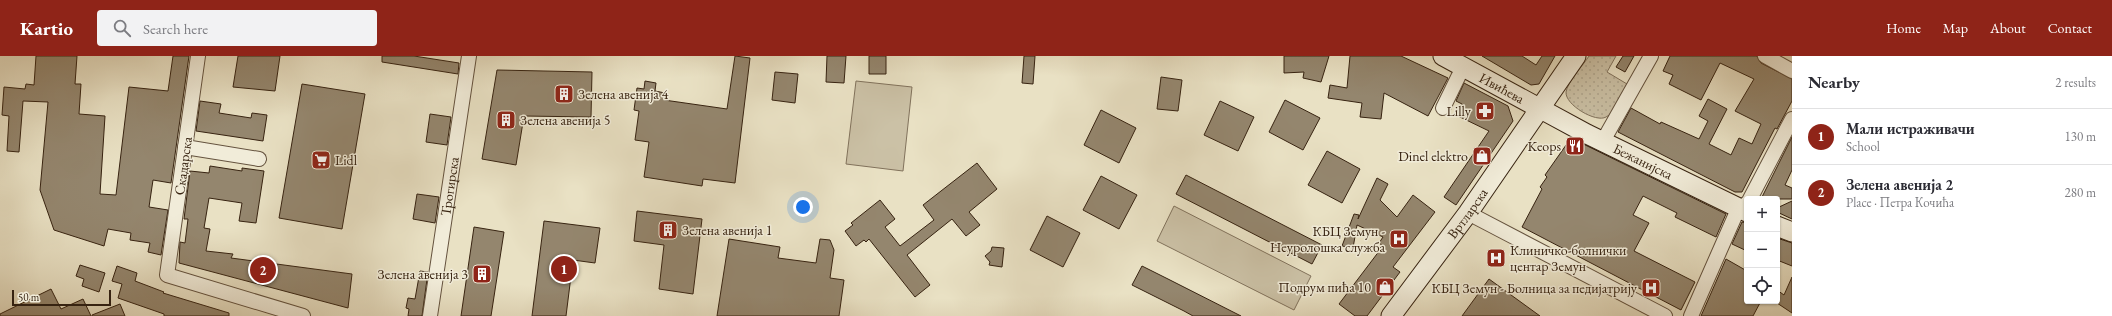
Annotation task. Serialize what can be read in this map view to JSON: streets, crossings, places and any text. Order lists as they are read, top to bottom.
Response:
{
  "streets": {
    "main road": ["Ивићева", "Бежанијска", "Вртларска"],
    "street": ["Скадарска", "Трогирска"]
  },
  "crossings": [
    ["Ивићева", "Бежанијска"],
    ["Ивићева", "Вртларска"],
    ["Бежанијска", "Вртларска"]
  ],
  "places": {
    "building": [
      "Зелена авенија 4",
      "Зелена авенија 5",
      "Зелена авенија 1",
      "Зелена авенија 3"
    ],
    "pharmacy": ["Lilly"],
    "restaurant": ["Keops"],
    "shop": ["Dinel elektro", "Подрум пића 10"],
    "supermarket": ["Lidl"],
    "hospital": ["КБЦ Земун - Неуролошка служба", "Клиничко-болнички центар Земун", "КБЦ Земун - Болница за педијатрију"]
  },
  "scale_bar": "50 m",
  "page": {
    "header": "Kartio",
    "search": "Search here",
    "nav": [
      "Home",
      "Map",
      "About",
      "Contact"
    ],
    "heading": ["Nearby", "2 results"],
    "list": [
      {
        "mark": "1",
        "name": "Мали истраживачи",
        "note": "School",
        "value": "130 m"
      },
      {
        "mark": "2",
        "name": "Зелена авенија 2",
        "note": "Place · Петра Кочића",
        "value": "280 m"
      }
    ],
    "map_buttons": ["+", "−"],
    "pins": ["1", "2"],
    "scale": "50 m"
  }
}
